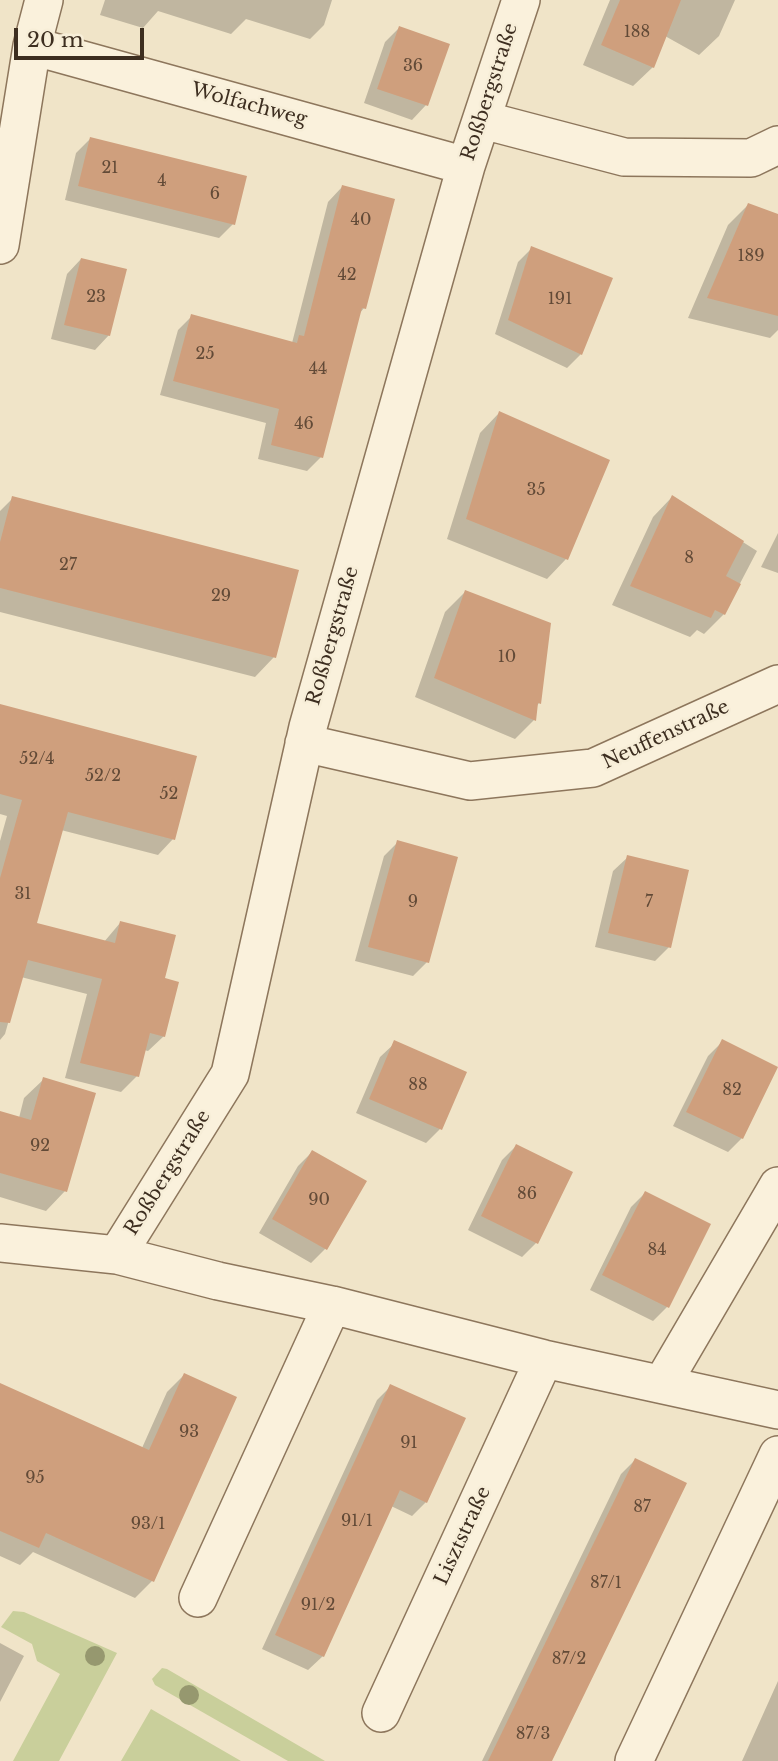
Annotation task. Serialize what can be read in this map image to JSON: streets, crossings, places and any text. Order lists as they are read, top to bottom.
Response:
{
  "streets": {
    "street": [
      "Roßbergstraße",
      "Wolfachweg",
      "Neuffenstraße",
      "Lisztstraße"
    ]
  },
  "crossings": [
    ["Roßbergstraße", "Wolfachweg"],
    ["Roßbergstraße", "Neuffenstraße"]
  ],
  "house_numbers": [
    "188",
    "36",
    "21",
    "4",
    "6",
    "40",
    "189",
    "42",
    "23",
    "191",
    "25",
    "44",
    "46",
    "35",
    "8",
    "27",
    "29",
    "10",
    "52/4",
    "52/2",
    "52",
    "31",
    "9",
    "7",
    "88",
    "82",
    "92",
    "86",
    "90",
    "84",
    "93",
    "91",
    "95",
    "87",
    "91/1",
    "93/1",
    "87/1",
    "91/2",
    "87/2",
    "87/3"
  ],
  "scale_bar": "20 m"
}
